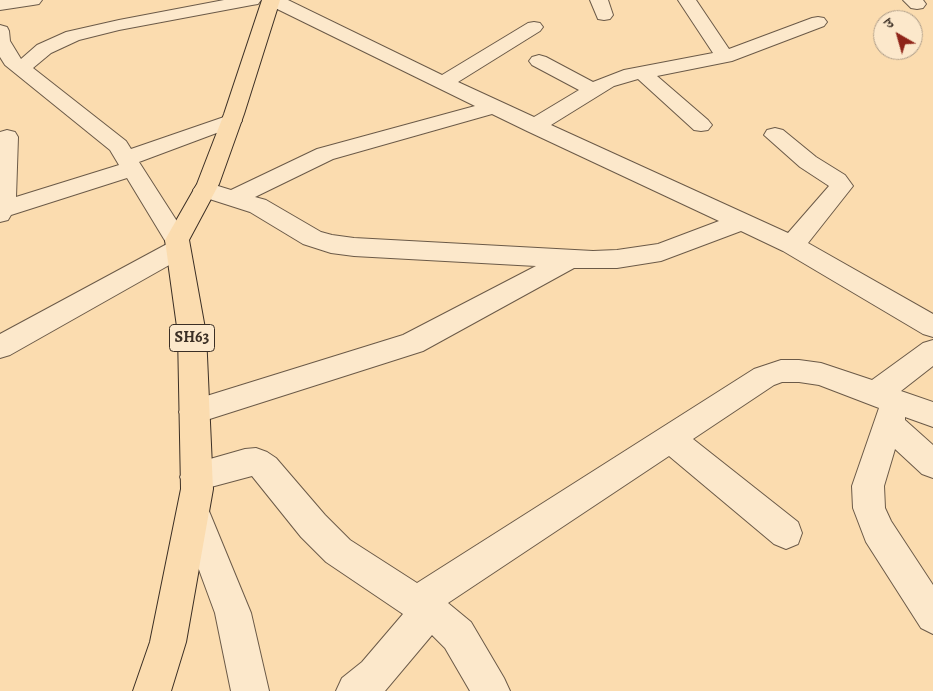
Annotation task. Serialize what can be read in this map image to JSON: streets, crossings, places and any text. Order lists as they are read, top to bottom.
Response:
{
  "streets": {
    "main road": ["SH63"]
  },
  "north": "top left"
}
